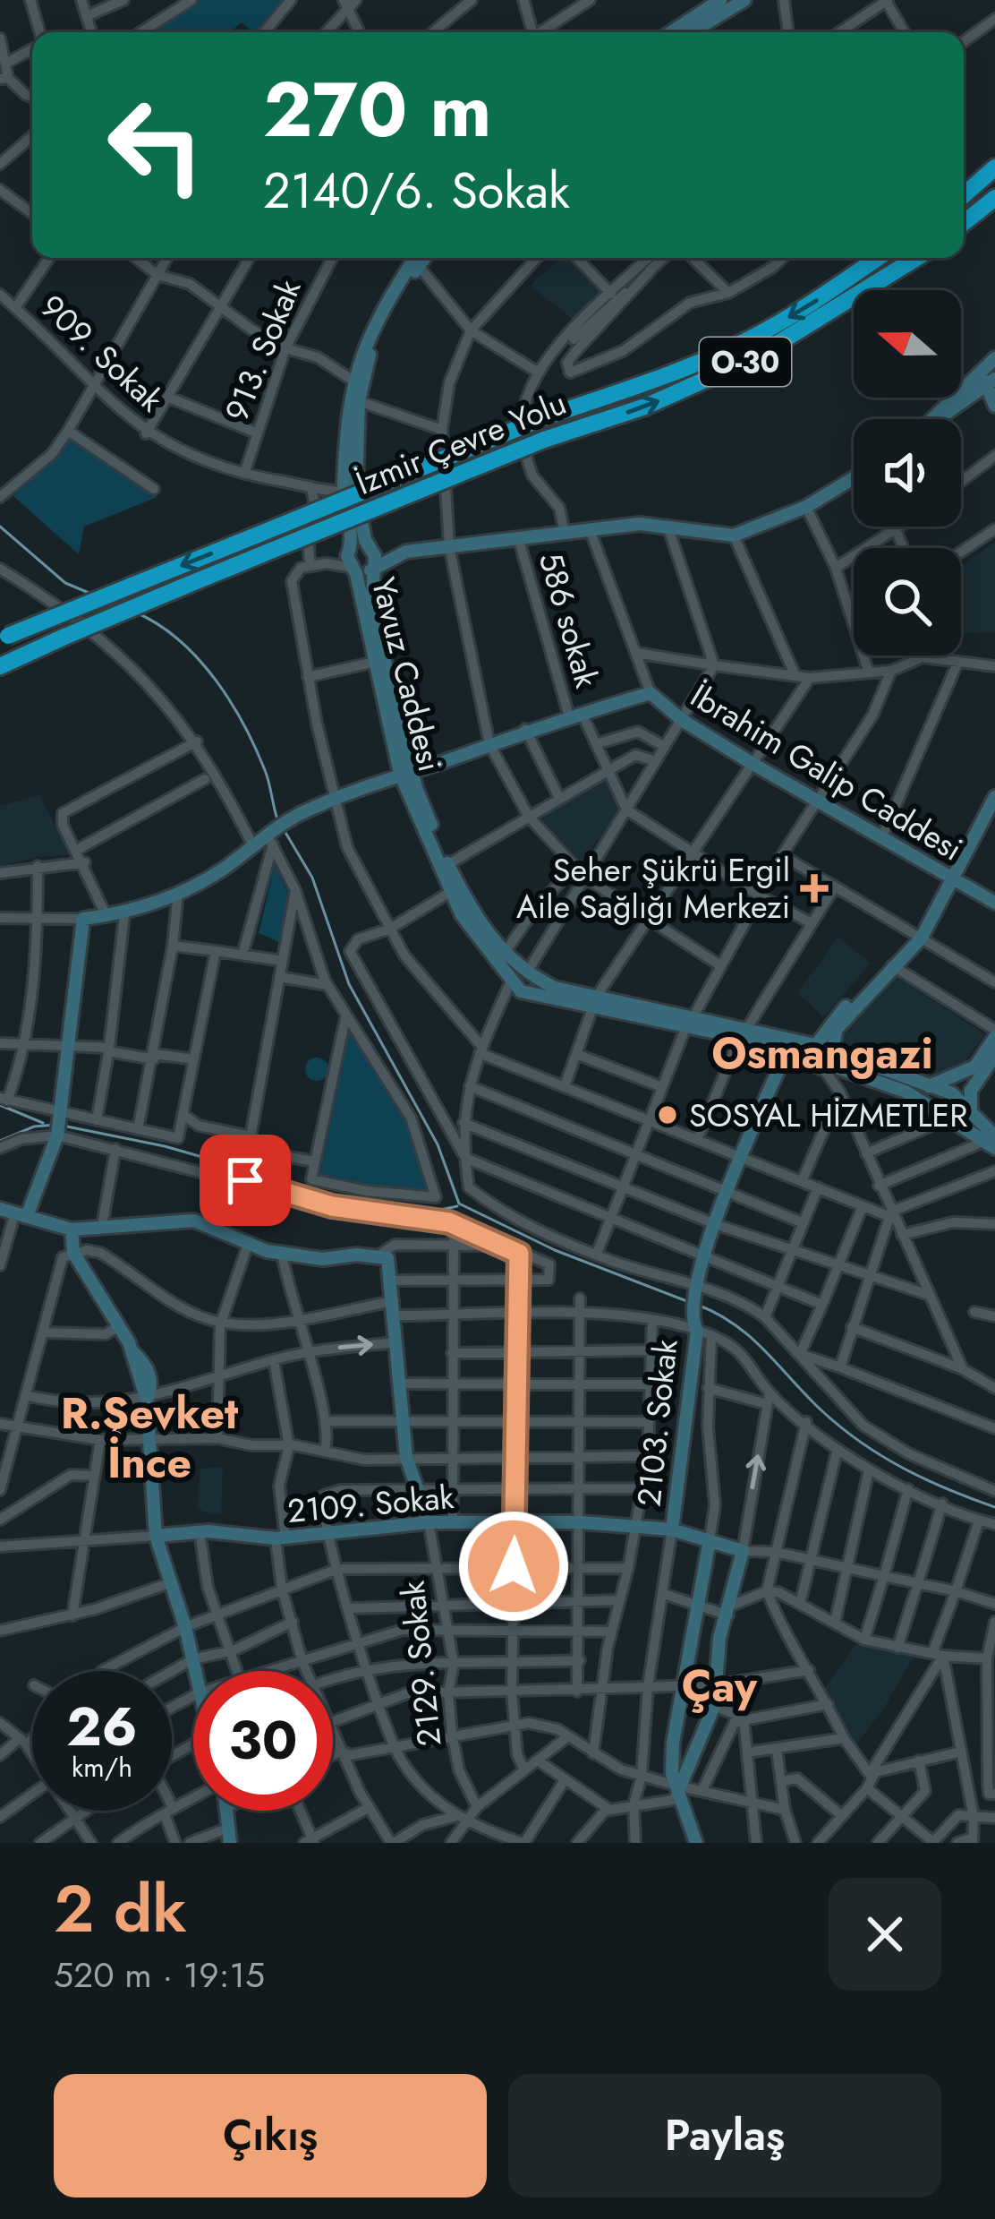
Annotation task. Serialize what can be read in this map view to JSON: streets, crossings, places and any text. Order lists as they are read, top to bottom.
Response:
{
  "streets": {
    "highway": ["O-30", "İzmir Çevre Yolu"],
    "main road": [
      "Yavuz Caddesi",
      "İbrahim Galip Caddesi",
      "2103. Sokak",
      "2109. Sokak",
      "2129. Sokak"
    ],
    "street": ["913. Sokak", "909. Sokak", "586 sokak"]
  },
  "crossings": [
    ["913. Sokak", "909. Sokak"],
    ["909. Sokak", "Yavuz Caddesi"],
    ["586 sokak", "İbrahim Galip Caddesi"],
    ["Yavuz Caddesi", "İbrahim Galip Caddesi"],
    ["Yavuz Caddesi", "2103. Sokak"],
    ["2103. Sokak", "2109. Sokak"],
    ["2109. Sokak", "2129. Sokak"]
  ],
  "districts": ["Osmangazi", "R.Şevket İnce", "Çay"],
  "places": {
    "health": ["Seher Şükrü Ergil Aile Sağlığı Merkezi"],
    "other": ["SOSYAL HİZMETLER"]
  },
  "north": "left",
  "page": {
    "turn": ["270 m", "2140/6. Sokak"],
    "speed": "26 km/h",
    "limit": "30",
    "heading": ["2 dk", "520 m · 19:15"],
    "buttons": ["Çıkış", "Paylaş"]
  }
}
